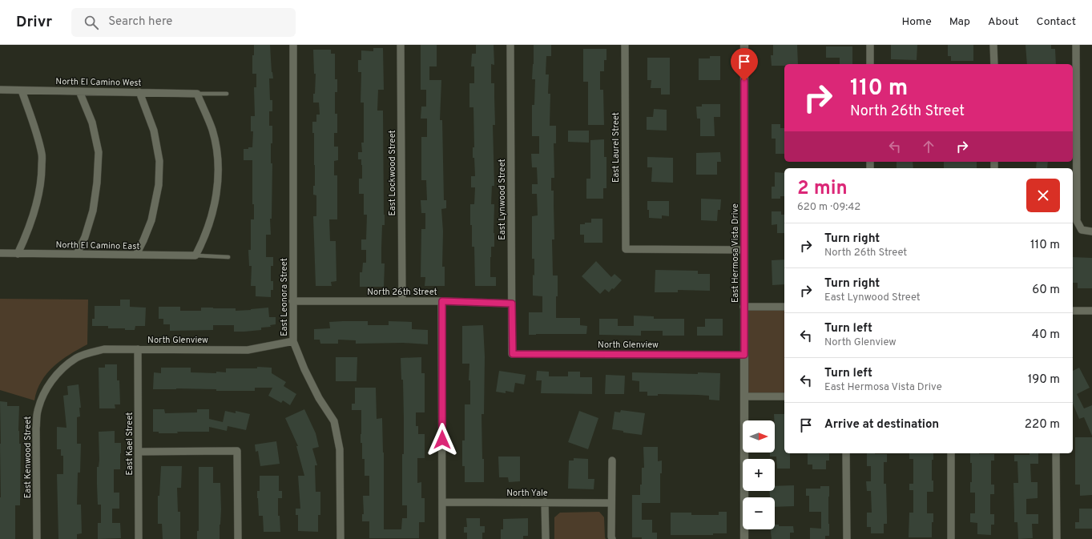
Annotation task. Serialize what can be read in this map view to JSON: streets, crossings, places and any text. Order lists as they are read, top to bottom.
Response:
{
  "streets": {
    "street": [
      "North El Camino West",
      "East Laurel Street",
      "East Lockwood Street",
      "East Lynwood Street",
      "North El Camino East",
      "East Hermosa Vista Drive",
      "North 26th Street",
      "East Leonora Street",
      "North Glenview",
      "East Kael Street",
      "East Kenwood Street",
      "North Yale"
    ]
  },
  "crossings": [
    ["East Laurel Street", "East Hermosa Vista Drive"],
    ["East Lockwood Street", "North 26th Street"],
    ["East Lynwood Street", "North 26th Street"],
    ["East Lynwood Street", "North Glenview"],
    ["East Hermosa Vista Drive", "North Glenview"],
    ["North 26th Street", "East Leonora Street"],
    ["East Leonora Street", "North Glenview"],
    ["North Glenview", "East Kael Street"],
    ["North Glenview", "East Kenwood Street"]
  ],
  "north": "right",
  "page": {
    "header": "Drivr",
    "search": "Search here",
    "nav": [
      "Home",
      "Map",
      "About",
      "Contact"
    ],
    "turn": ["110 m", "North 26th Street"],
    "heading": ["2 min", "620 m · 09:42"],
    "list": [
      {
        "name": "Turn right",
        "note": "North 26th Street",
        "value": "110 m"
      },
      {
        "name": "Turn right",
        "note": "East Lynwood Street",
        "value": "60 m"
      },
      {
        "name": "Turn left",
        "note": "North Glenview",
        "value": "40 m"
      },
      {
        "name": "Turn left",
        "note": "East Hermosa Vista Drive",
        "value": "190 m"
      },
      {
        "name": "Arrive at destination",
        "value": "220 m"
      }
    ],
    "map_buttons": ["+", "−"]
  }
}
